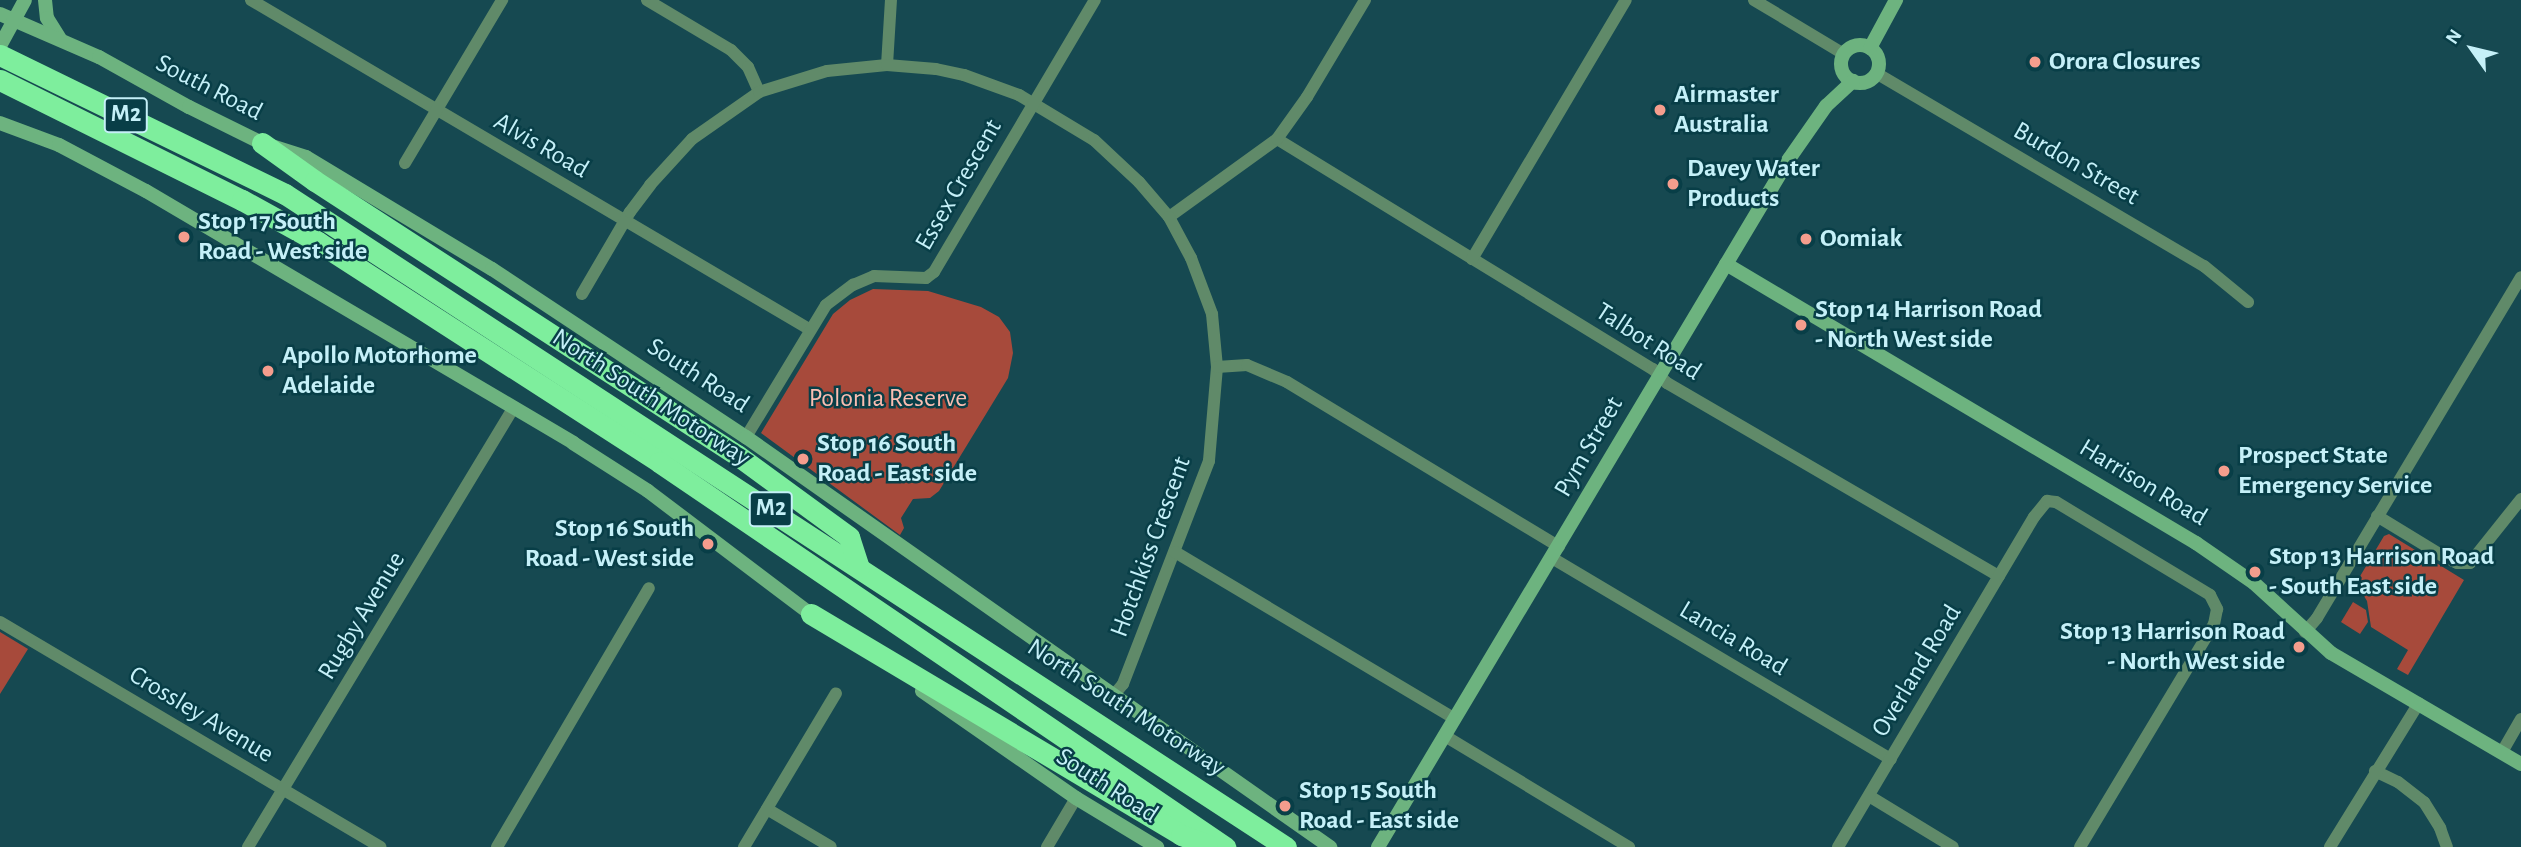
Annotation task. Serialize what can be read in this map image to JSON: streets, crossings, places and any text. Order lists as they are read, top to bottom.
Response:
{
  "streets": {
    "highway": ["M2", "North South Motorway"],
    "main road": ["South Road", "Pym Street", "Harrison Road"],
    "street": [
      "Alvis Road",
      "Burdon Street",
      "Essex Crescent",
      "Talbot Road",
      "Hotchkiss Crescent",
      "Rugby Avenue",
      "Lancia Road",
      "Overland Road",
      "Crossley Avenue"
    ]
  },
  "crossings": [
    ["South Road", "Essex Crescent"],
    ["South Road", "Hotchkiss Crescent"],
    ["South Road", "Rugby Avenue"],
    ["Alvis Road", "Essex Crescent"],
    ["Alvis Road", "Hotchkiss Crescent"],
    ["Burdon Street", "Pym Street"],
    ["Essex Crescent", "Hotchkiss Crescent"],
    ["Talbot Road", "Pym Street"],
    ["Talbot Road", "Overland Road"],
    ["Pym Street", "Harrison Road"],
    ["Pym Street", "Lancia Road"],
    ["Hotchkiss Crescent", "Lancia Road"],
    ["Rugby Avenue", "Crossley Avenue"],
    ["Lancia Road", "Overland Road"]
  ],
  "parks": ["Polonia Reserve"],
  "places": [
    "Orora Closures",
    "Airmaster Australia",
    "Davey Water Products",
    "Stop 17 South Road - West side",
    "Oomiak",
    "Stop 14 Harrison Road - North West side",
    "Apollo Motorhome Adelaide",
    "Stop 16 South Road - East side",
    "Prospect State Emergency Service",
    "Stop 16 South Road - West side",
    "Stop 13 Harrison Road - South East side",
    "Stop 13 Harrison Road - North West side",
    "Stop 15 South Road - East side"
  ],
  "north": "top left"
}
